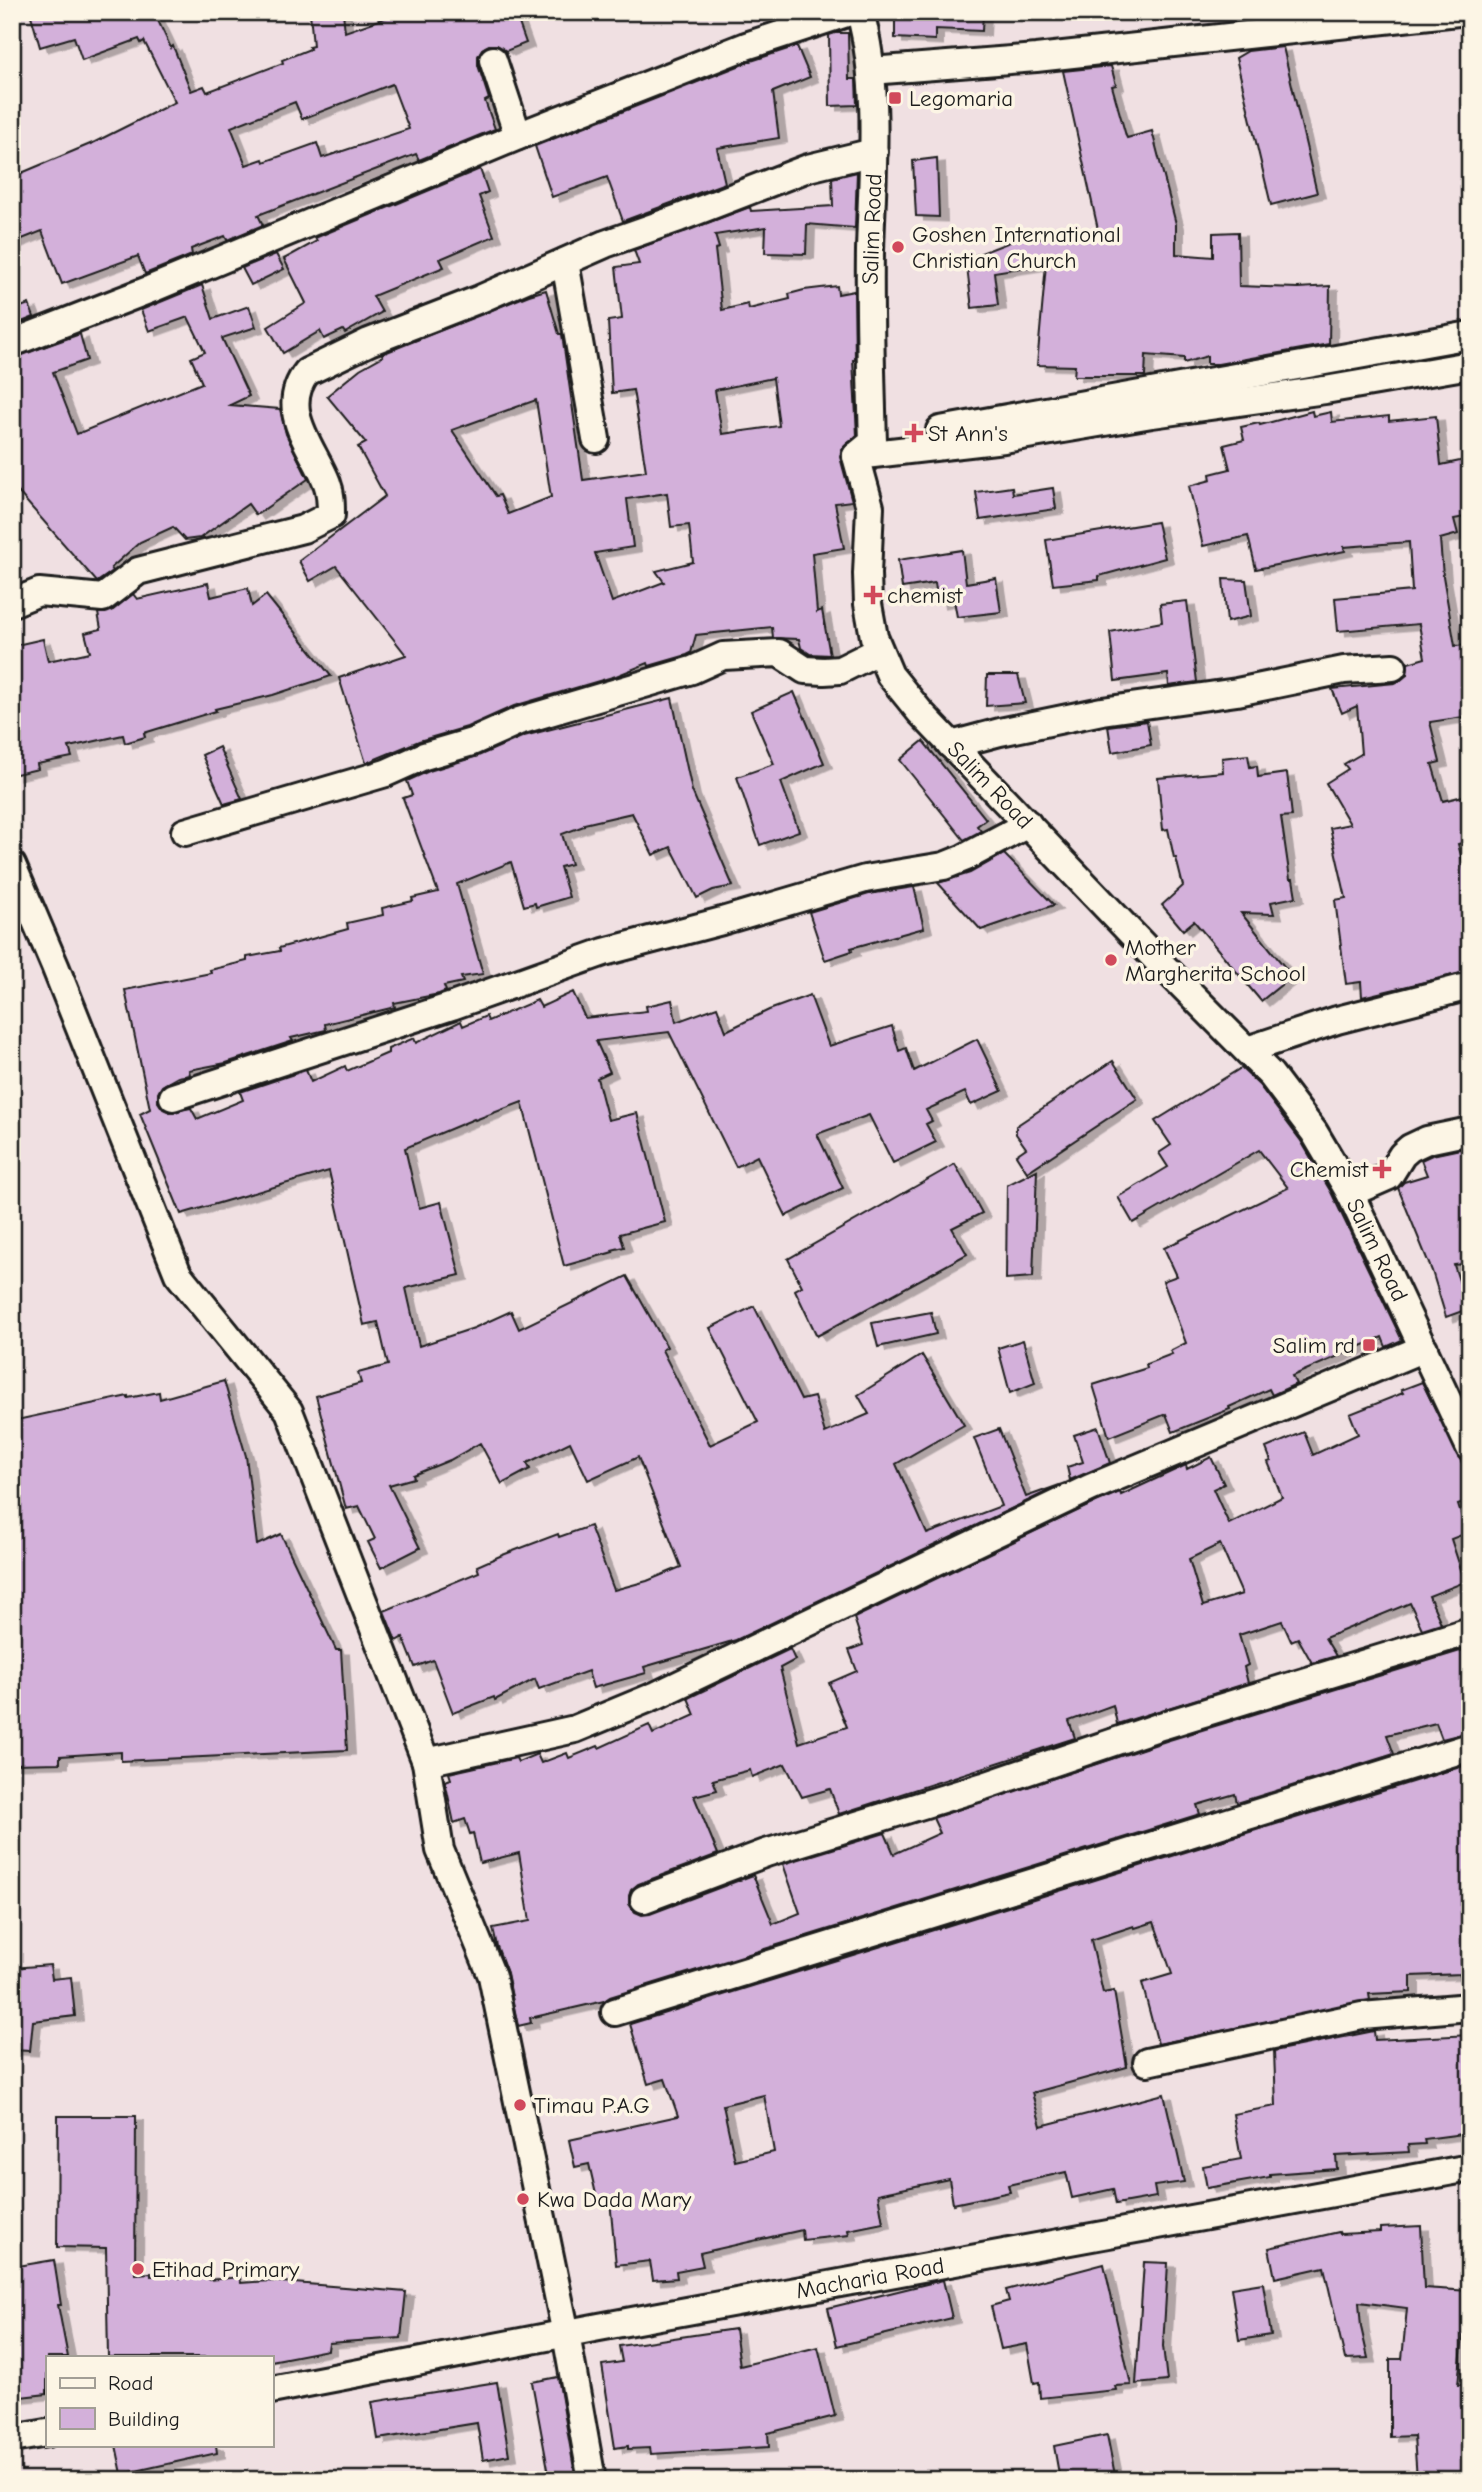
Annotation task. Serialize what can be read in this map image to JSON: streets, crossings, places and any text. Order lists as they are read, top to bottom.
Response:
{
  "streets": {
    "street": ["Salim Road", "Macharia Road"]
  },
  "places": {
    "transit": ["Legomaria", "Salim rd"],
    "other": [
      "Goshen International Christian Church",
      "Mother Margherita School",
      "Timau P.A.G",
      "Kwa Dada Mary",
      "Etihad Primary"
    ],
    "health": ["St Ann's", "chemist", "Chemist"]
  },
  "legend": ["Road", "Building"]
}
